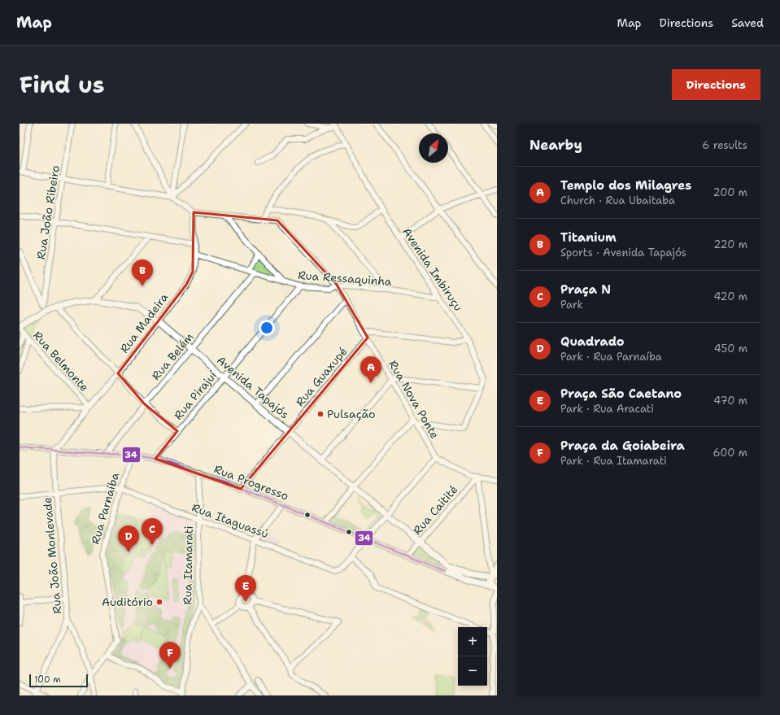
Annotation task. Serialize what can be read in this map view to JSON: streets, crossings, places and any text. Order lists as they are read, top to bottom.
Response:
{
  "streets": {
    "main road": ["Avenida Tapajós"],
    "street": [
      "Rua João Ribeiro",
      "Avenida Imbiruçu",
      "Rua Ressaquinha",
      "Rua Madeira",
      "Rua Belém",
      "Rua Belmonte",
      "Rua Guaxupé",
      "Rua Pirajuí",
      "Rua Nova Ponte",
      "Rua Progresso",
      "Rua Parnaíba",
      "Rua Caitité",
      "Rua Itaguassú",
      "Rua João Monlevade",
      "Rua Itamarati"
    ]
  },
  "crossings": [
    ["Rua João Ribeiro", "Avenida Tapajós"],
    ["Avenida Imbiruçu", "Rua Ressaquinha"],
    ["Avenida Imbiruçu", "Rua Nova Ponte"],
    ["Rua Ressaquinha", "Rua Madeira"],
    ["Rua Ressaquinha", "Rua Belém"],
    ["Rua Ressaquinha", "Rua Pirajuí"],
    ["Rua Ressaquinha", "Rua Nova Ponte"],
    ["Rua Madeira", "Rua Belmonte"],
    ["Rua Madeira", "Avenida Tapajós"],
    ["Rua Madeira", "Rua Progresso"],
    ["Rua Madeira", "Rua João Monlevade"],
    ["Rua Belém", "Avenida Tapajós"],
    ["Rua Belém", "Rua Progresso"],
    ["Rua Belmonte", "Avenida Tapajós"],
    ["Rua Guaxupé", "Avenida Tapajós"],
    ["Rua Guaxupé", "Rua Nova Ponte"],
    ["Rua Guaxupé", "Rua Progresso"],
    ["Avenida Tapajós", "Rua Pirajuí"],
    ["Avenida Tapajós", "Rua Caitité"],
    ["Rua Pirajuí", "Rua Progresso"],
    ["Rua Progresso", "Rua Parnaíba"],
    ["Rua Progresso", "Rua Caitité"],
    ["Rua Progresso", "Rua João Monlevade"],
    ["Rua Progresso", "Rua Itamarati"],
    ["Rua Parnaíba", "Rua Itaguassú"],
    ["Rua Parnaíba", "Rua João Monlevade"],
    ["Rua Itaguassú", "Rua Itamarati"]
  ],
  "places": ["Pulsação", "Auditório"],
  "lines": ["transit line 34"],
  "scale_bar": "100 m",
  "north": "top right",
  "page": {
    "header": "Map",
    "nav": ["Map", "Directions", "Saved"],
    "title": "Find us",
    "buttons": "Directions",
    "heading": ["Nearby", "6 results"],
    "list": [
      {
        "mark": "A",
        "name": "Templo dos Milagres",
        "note": "Church · Rua Ubaitaba",
        "value": "200 m"
      },
      {
        "mark": "B",
        "name": "Titanium",
        "note": "Sports · Avenida Tapajós",
        "value": "220 m"
      },
      {
        "mark": "C",
        "name": "Praça N",
        "note": "Park",
        "value": "420 m"
      },
      {
        "mark": "D",
        "name": "Quadrado",
        "note": "Park · Rua Parnaíba",
        "value": "450 m"
      },
      {
        "mark": "E",
        "name": "Praça São Caetano",
        "note": "Park · Rua Aracati",
        "value": "470 m"
      },
      {
        "mark": "F",
        "name": "Praça da Goiabeira",
        "note": "Park · Rua Itamarati",
        "value": "600 m"
      }
    ],
    "pins": [
      "B",
      "A",
      "C",
      "D",
      "E",
      "F"
    ],
    "map_buttons": ["+", "−"],
    "scale": "100 m"
  }
}
